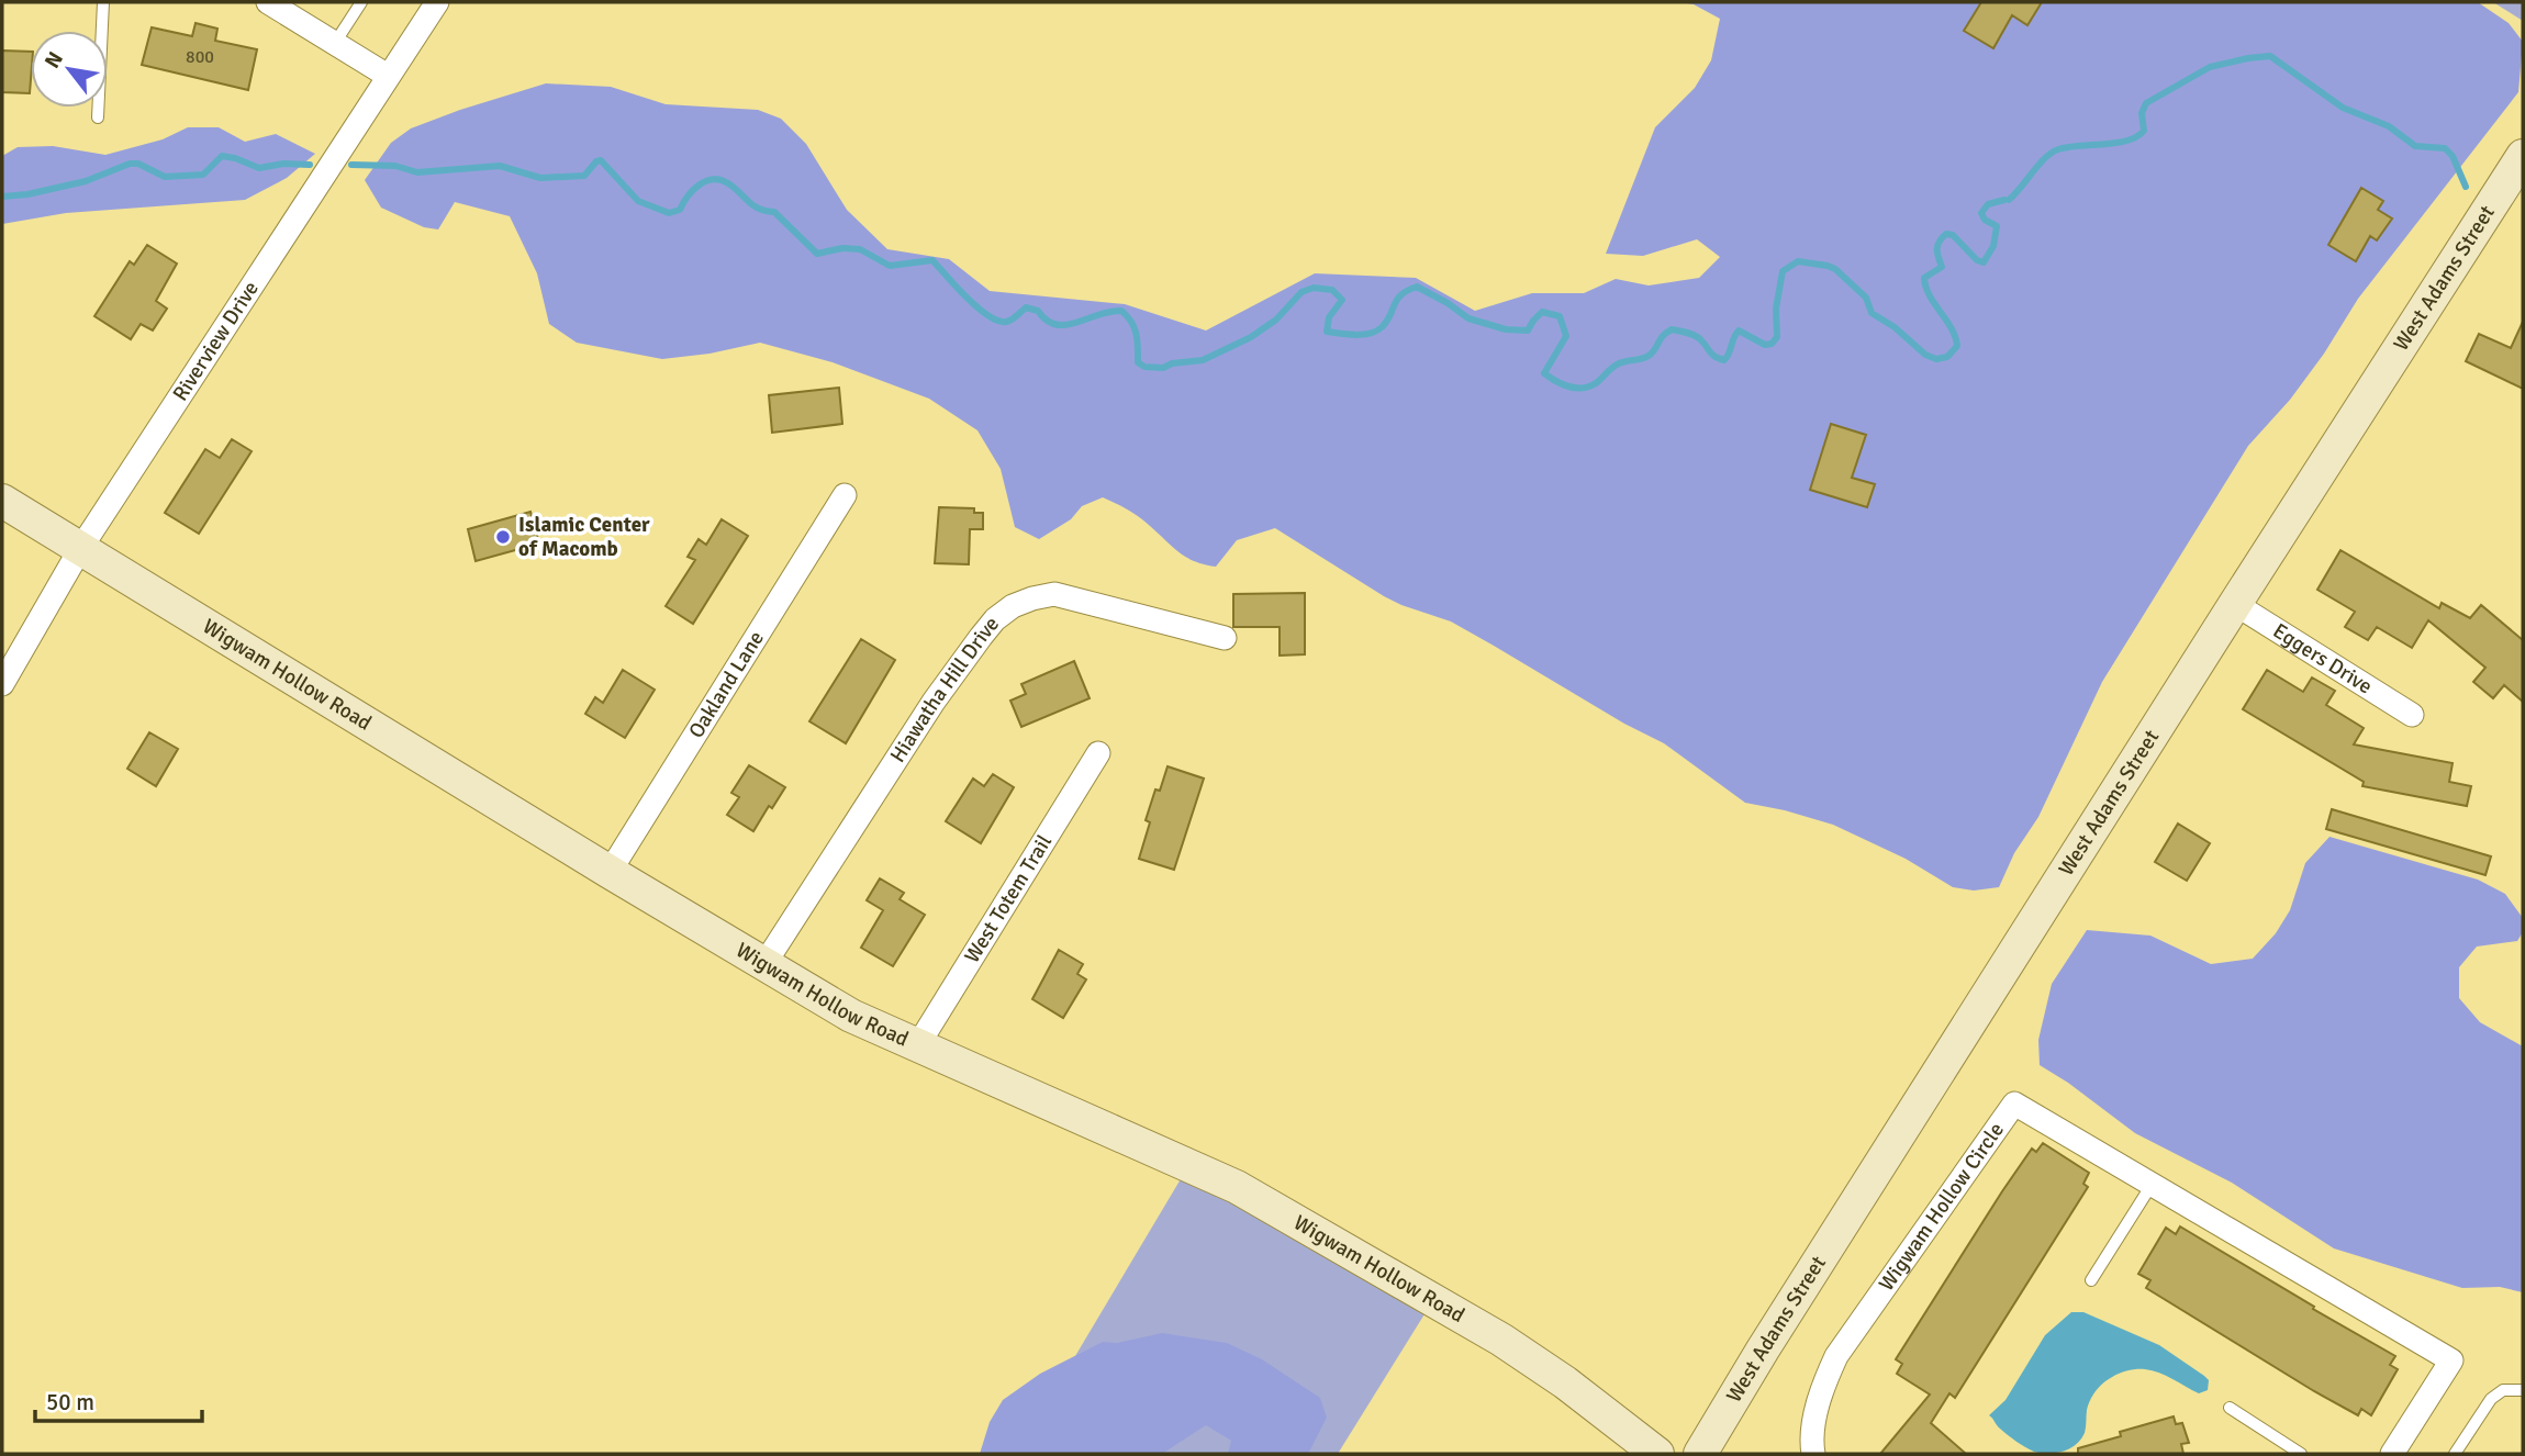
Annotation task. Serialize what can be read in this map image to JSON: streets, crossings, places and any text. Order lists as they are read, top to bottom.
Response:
{
  "streets": {
    "street": [
      "West Adams Street",
      "Riverview Drive",
      "Eggers Drive",
      "Wigwam Hollow Road",
      "Oakland Lane",
      "Hiawatha Hill Drive",
      "West Totem Trail",
      "Wigwam Hollow Circle"
    ]
  },
  "crossings": [
    ["West Adams Street", "Eggers Drive"],
    ["Riverview Drive", "Wigwam Hollow Road"],
    ["Wigwam Hollow Road", "Oakland Lane"],
    ["Wigwam Hollow Road", "Hiawatha Hill Drive"],
    ["Wigwam Hollow Road", "West Totem Trail"]
  ],
  "places": ["Islamic Center of Macomb"],
  "house_numbers": ["800"],
  "scale_bar": "50 m",
  "north": "top left"
}
